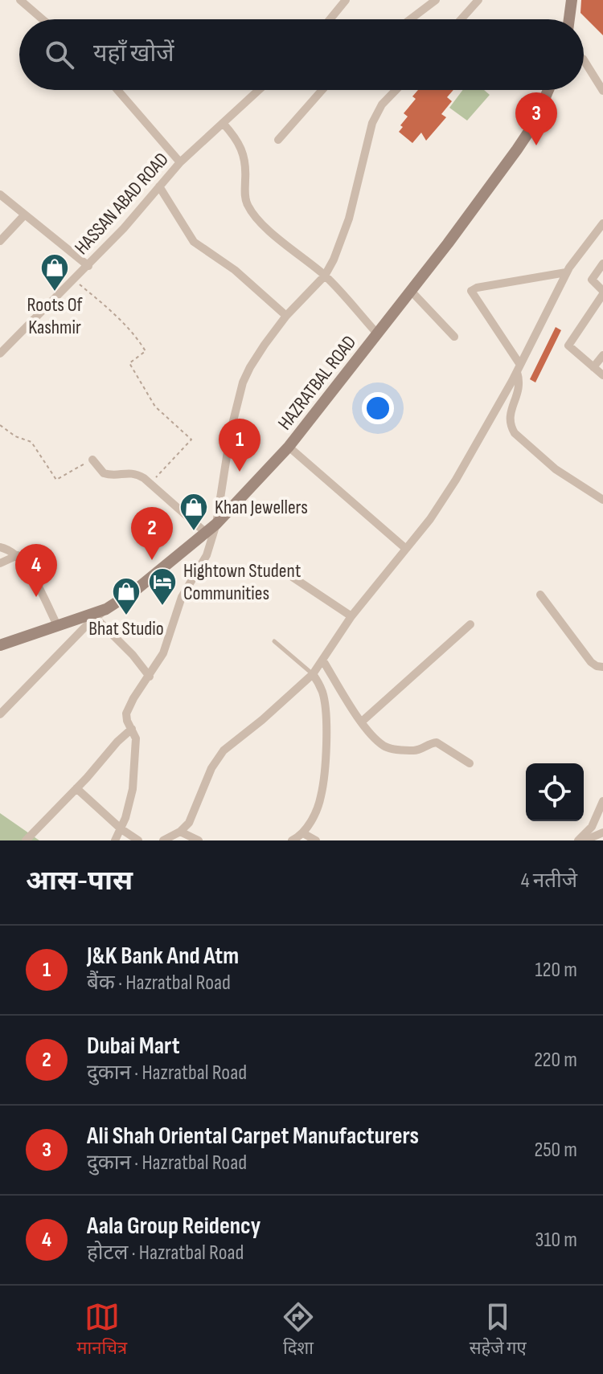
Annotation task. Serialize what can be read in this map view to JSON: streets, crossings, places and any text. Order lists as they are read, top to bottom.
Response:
{
  "streets": {
    "main road": ["HAZRATBAL ROAD"],
    "street": ["HASSAN ABAD ROAD"]
  },
  "places": {
    "shop": ["Roots Of Kashmir", "Khan Jewellers", "Bhat Studio"],
    "hotel": ["Hightown Student Communities"]
  },
  "page": {
    "search": "यहाँ खोजें",
    "pins": [
      "3",
      "1",
      "2",
      "4"
    ],
    "heading": ["आस-पास", "4 नतीजे"],
    "list": [
      {
        "mark": "1",
        "name": "J&K Bank And Atm",
        "note": "बैंक · Hazratbal Road",
        "value": "120 m"
      },
      {
        "mark": "2",
        "name": "Dubai Mart",
        "note": "दुकान · Hazratbal Road",
        "value": "220 m"
      },
      {
        "mark": "3",
        "name": "Ali Shah Oriental Carpet Manufacturers",
        "note": "दुकान · Hazratbal Road",
        "value": "250 m"
      },
      {
        "mark": "4",
        "name": "Aala Group Reidency",
        "note": "होटल · Hazratbal Road",
        "value": "310 m"
      }
    ],
    "nav": ["मानचित्र", "दिशा", "सहेजे गए"]
  }
}
